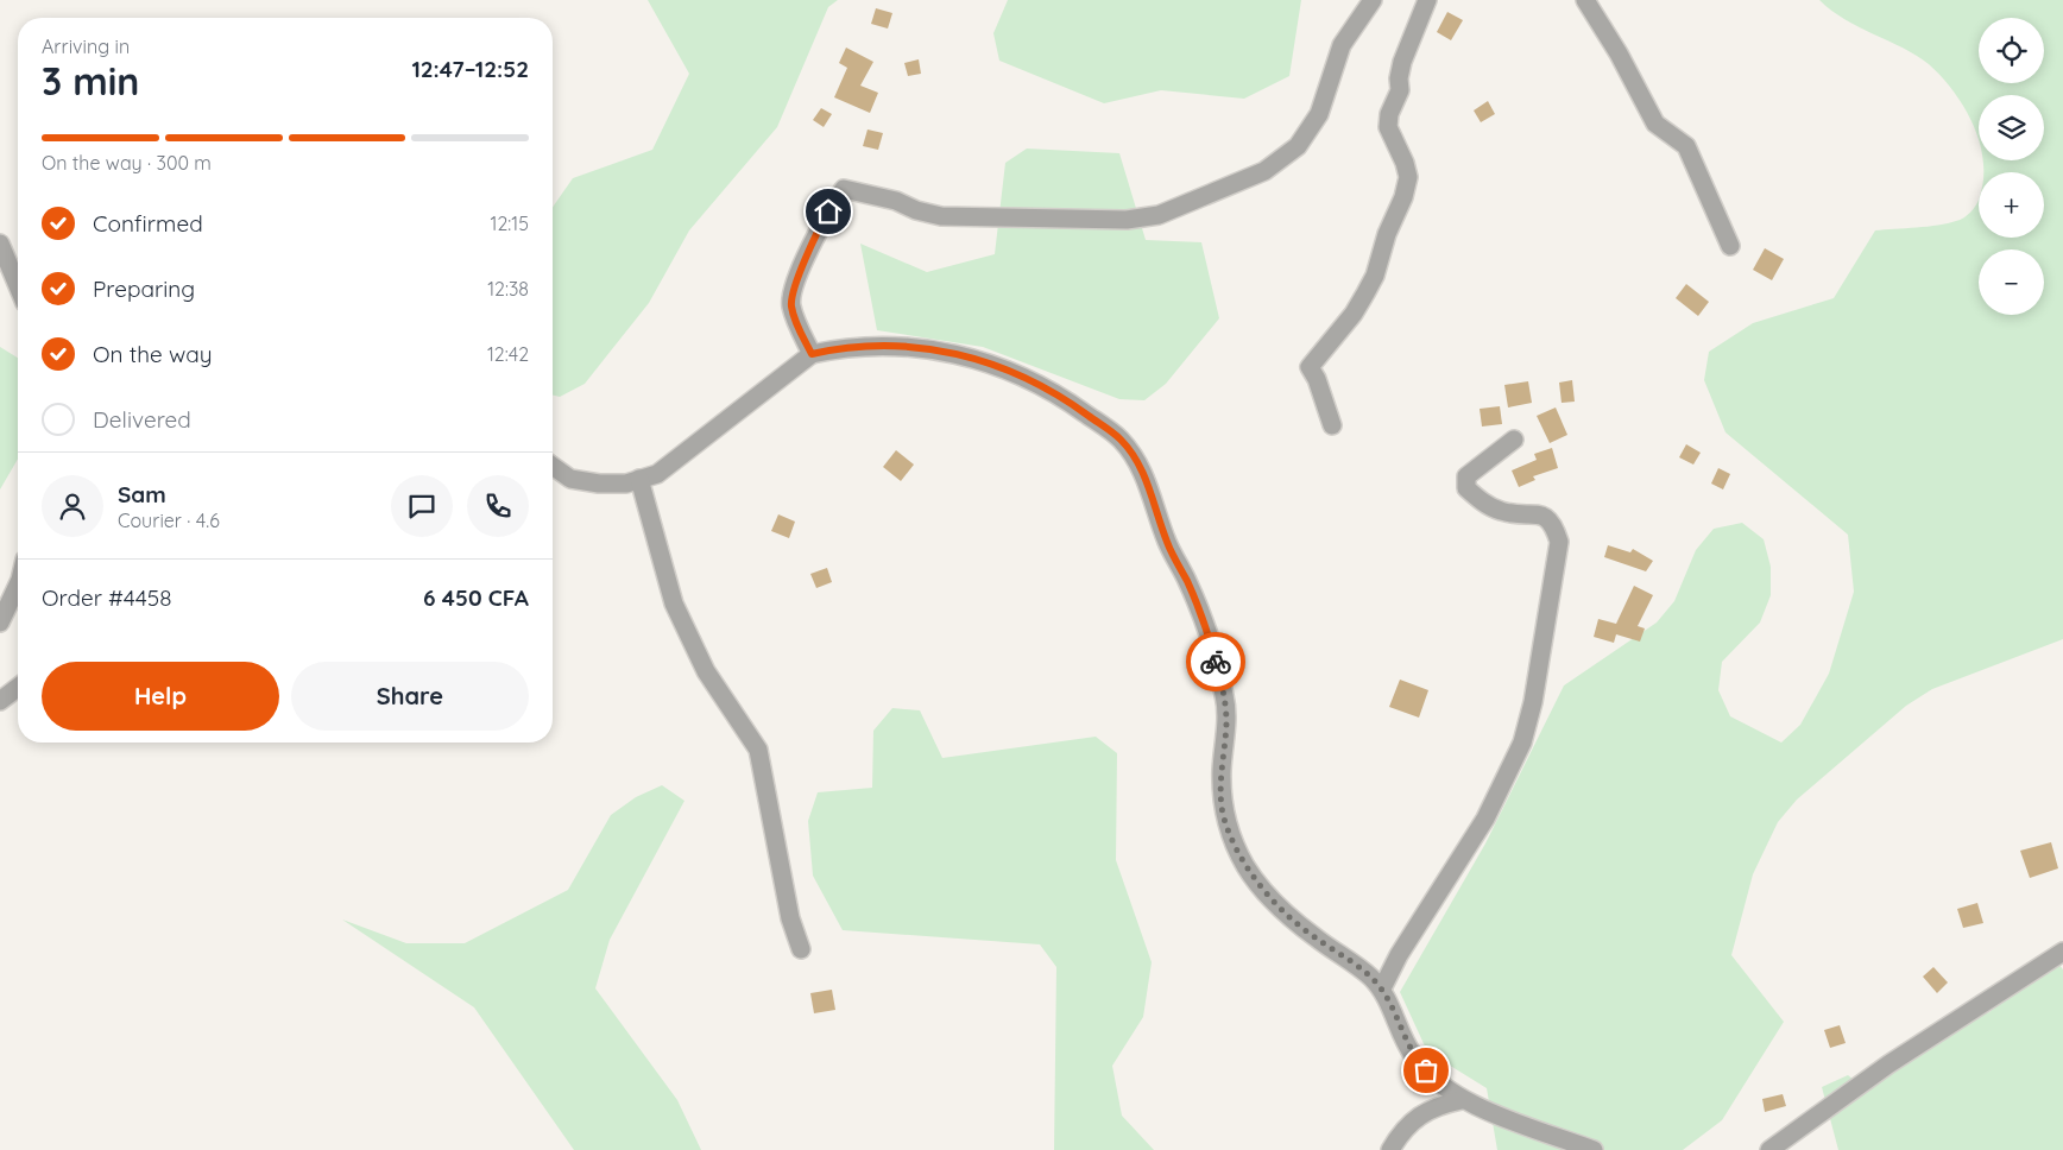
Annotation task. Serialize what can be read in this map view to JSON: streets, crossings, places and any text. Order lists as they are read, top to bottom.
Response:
{
  "page": {
    "map_buttons": ["+", "−"],
    "heading": ["3 min", "Arriving in", "12:47–12:52"],
    "panel": [
      "Sam",
      "Courier · 4.6",
      "Order #4458",
      "6 450 CFA"
    ],
    "bar": "On the way · 300 m",
    "list": [
      ["Confirmed", "12:15"],
      ["Preparing", "12:38"],
      ["On the way", "12:42"],
      "Delivered"
    ],
    "buttons": ["Help", "Share"]
  }
}
